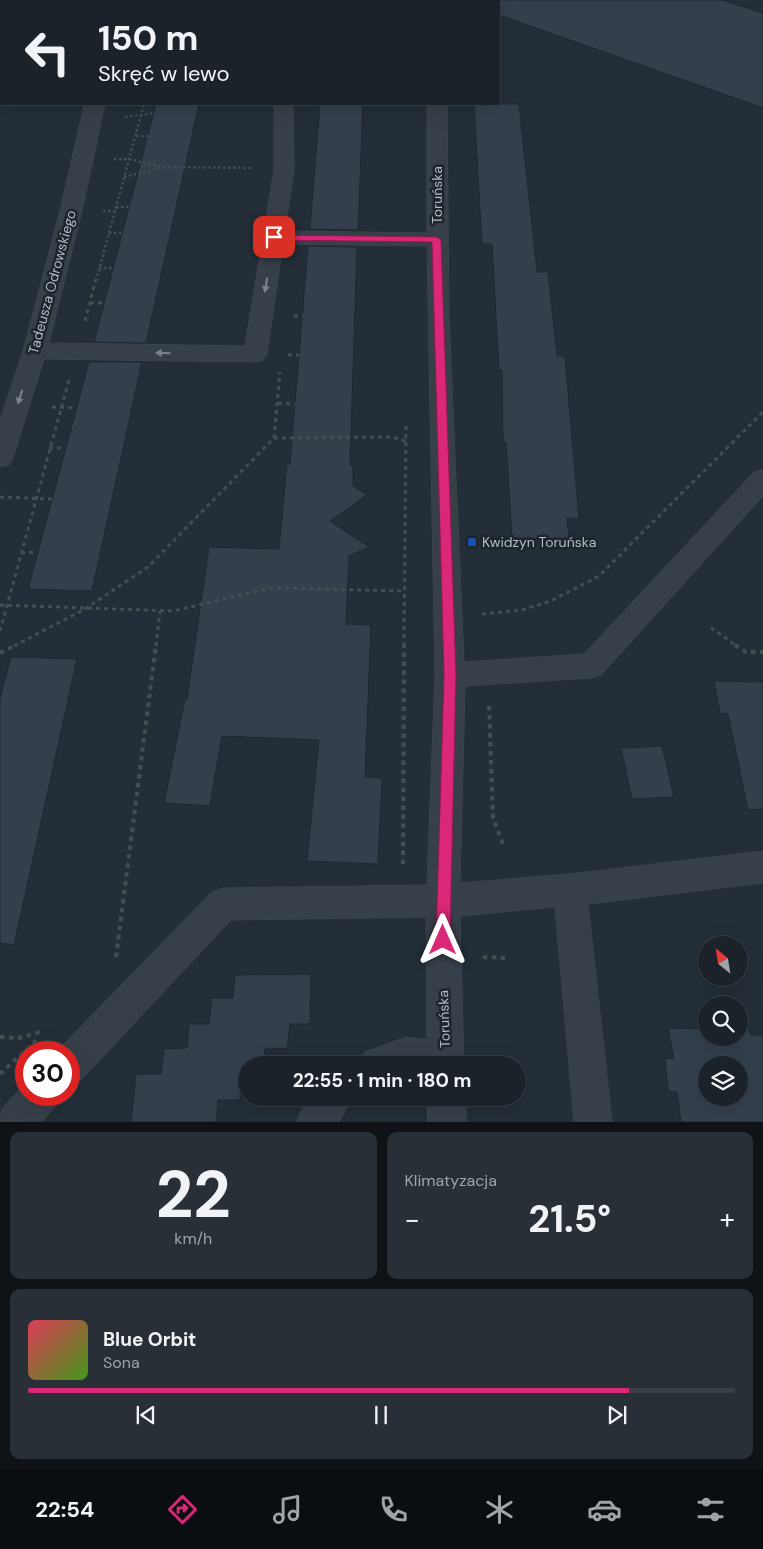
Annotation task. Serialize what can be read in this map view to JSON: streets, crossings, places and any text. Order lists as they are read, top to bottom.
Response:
{
  "streets": {
    "street": ["Toruńska", "Tadeusza Odrowskiego"]
  },
  "places": {
    "transit": ["Kwidzyn Toruńska"]
  },
  "north": "top left",
  "page": {
    "turn": ["150 m", "Skręć w lewo"],
    "limit": "30",
    "trip": "22:55 · 1 min · 180 m",
    "tile": [
      ["22", "km/h"],
      "Klimatyzacja"
    ],
    "heat": ["−", "21.5°", "+"],
    "song": ["Blue Orbit", "Sona"],
    "tabs": "22:54"
  }
}
